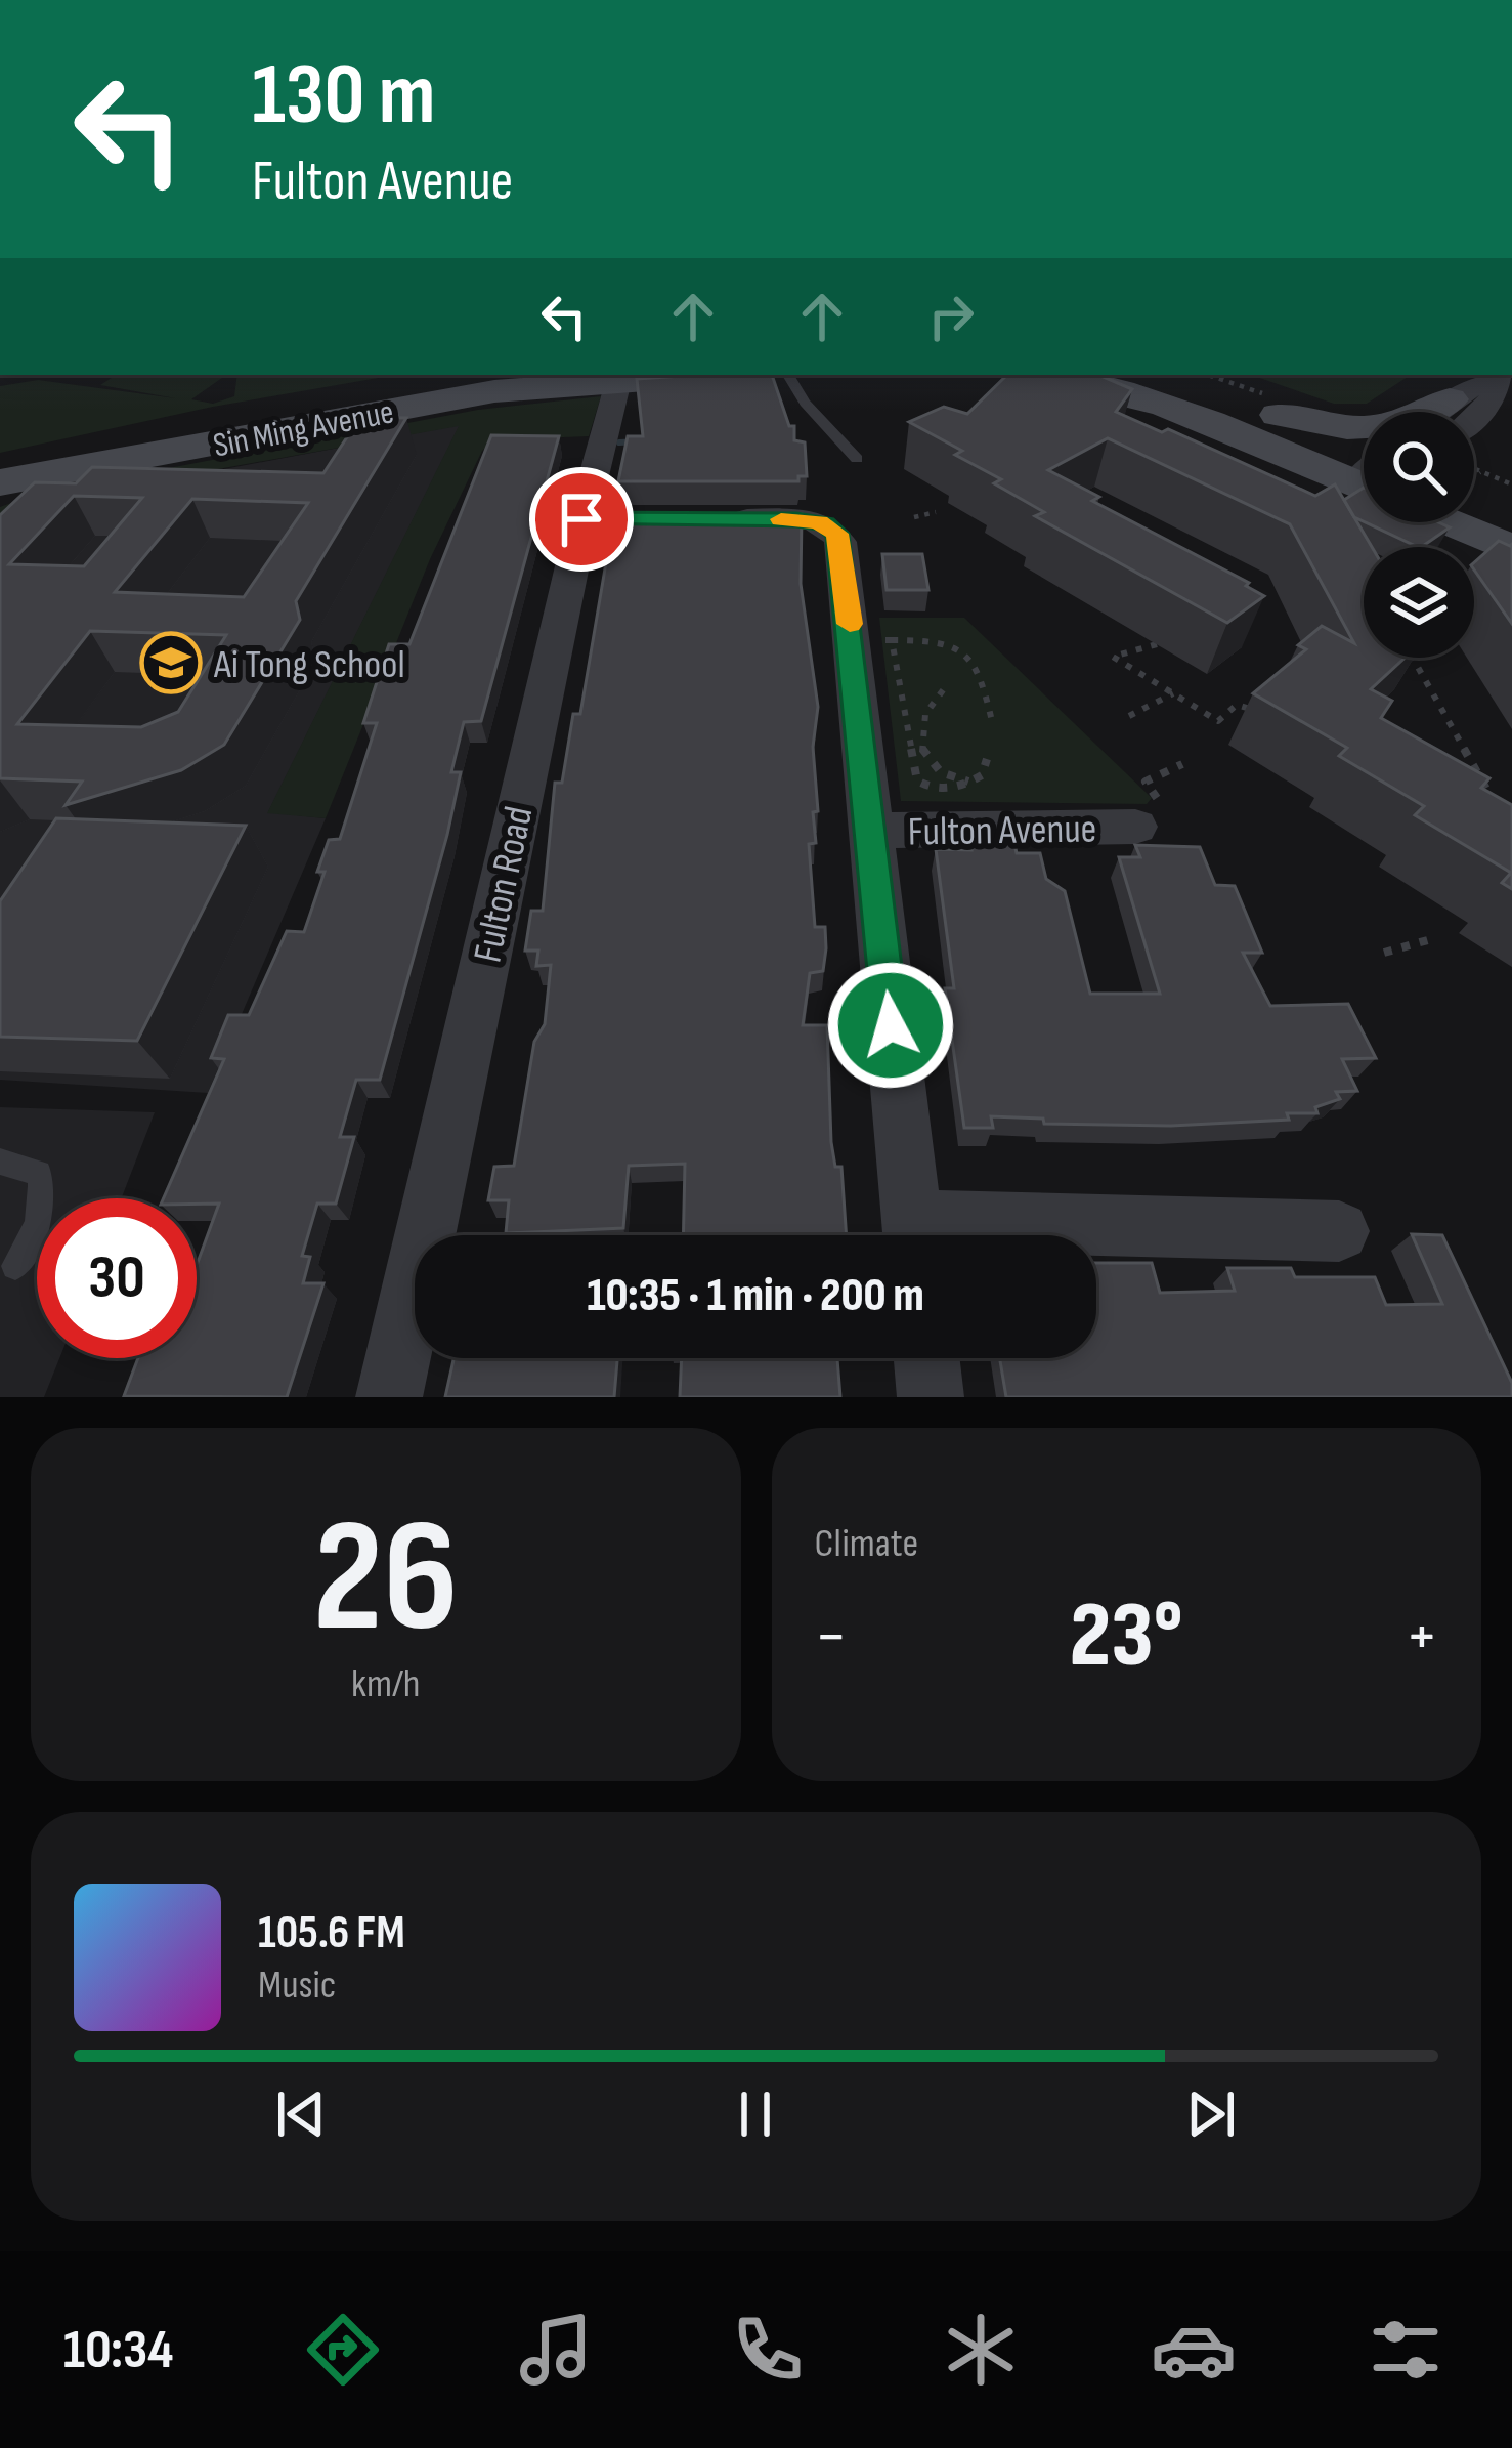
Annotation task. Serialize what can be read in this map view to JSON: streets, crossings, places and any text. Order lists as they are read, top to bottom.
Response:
{
  "streets": {
    "main road": ["Sin Ming Avenue"],
    "street": ["Fulton Avenue", "Fulton Road"]
  },
  "crossings": [
    ["Sin Ming Avenue", "Fulton Road"]
  ],
  "places": {
    "school or university": ["Ai Tong School"]
  },
  "page": {
    "turn": ["130 m", "Fulton Avenue"],
    "limit": "30",
    "trip": "10:35 · 1 min · 200 m",
    "tile": [
      ["26", "km/h"],
      "Climate"
    ],
    "heat": ["−", "23°", "+"],
    "song": ["105.6 FM", "Music"],
    "tabs": "10:34"
  }
}
